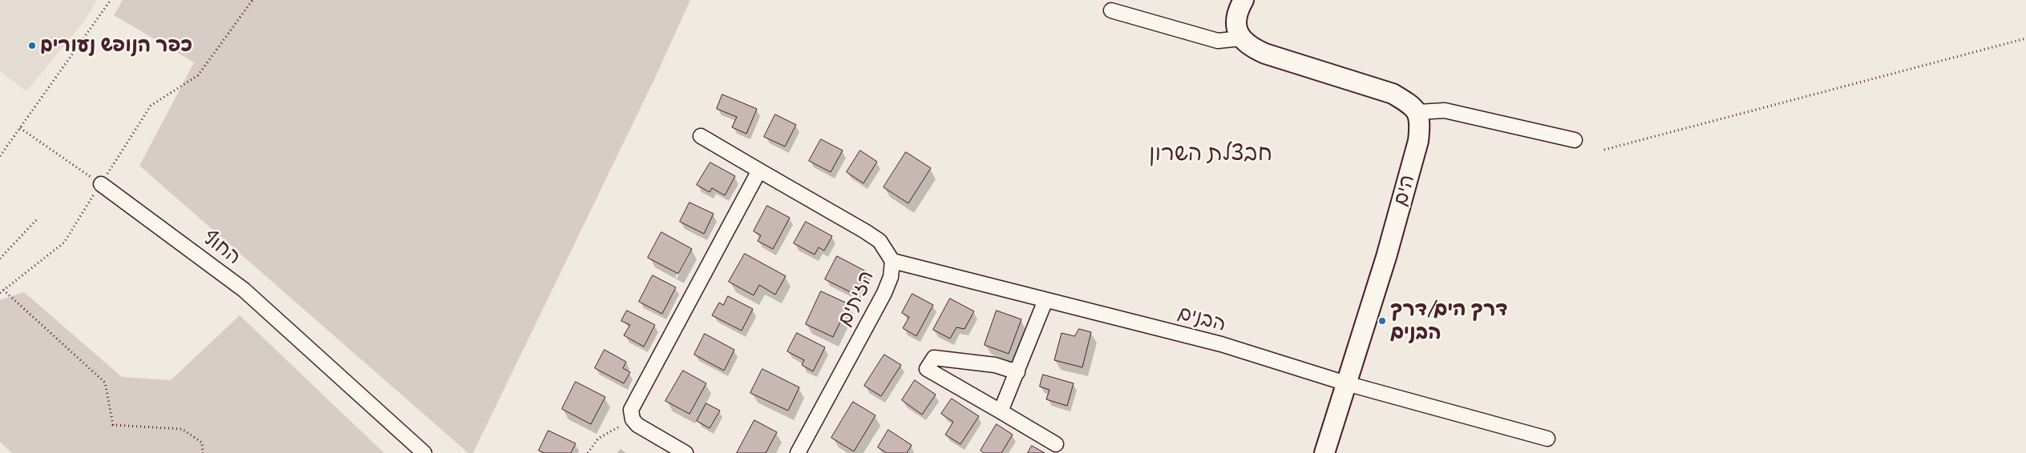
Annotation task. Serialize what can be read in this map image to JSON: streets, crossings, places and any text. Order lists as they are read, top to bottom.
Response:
{
  "streets": {
    "street": [
      "הים",
      "החוף",
      "הזיתים",
      "הבנים"
    ]
  },
  "crossings": [
    ["הים", "הבנים"],
    ["הזיתים", "הבנים"]
  ],
  "districts": ["חבצלת השרון"],
  "places": ["כפר הנופש נעורים", "דרך הים/דרך הבנים"]
}
